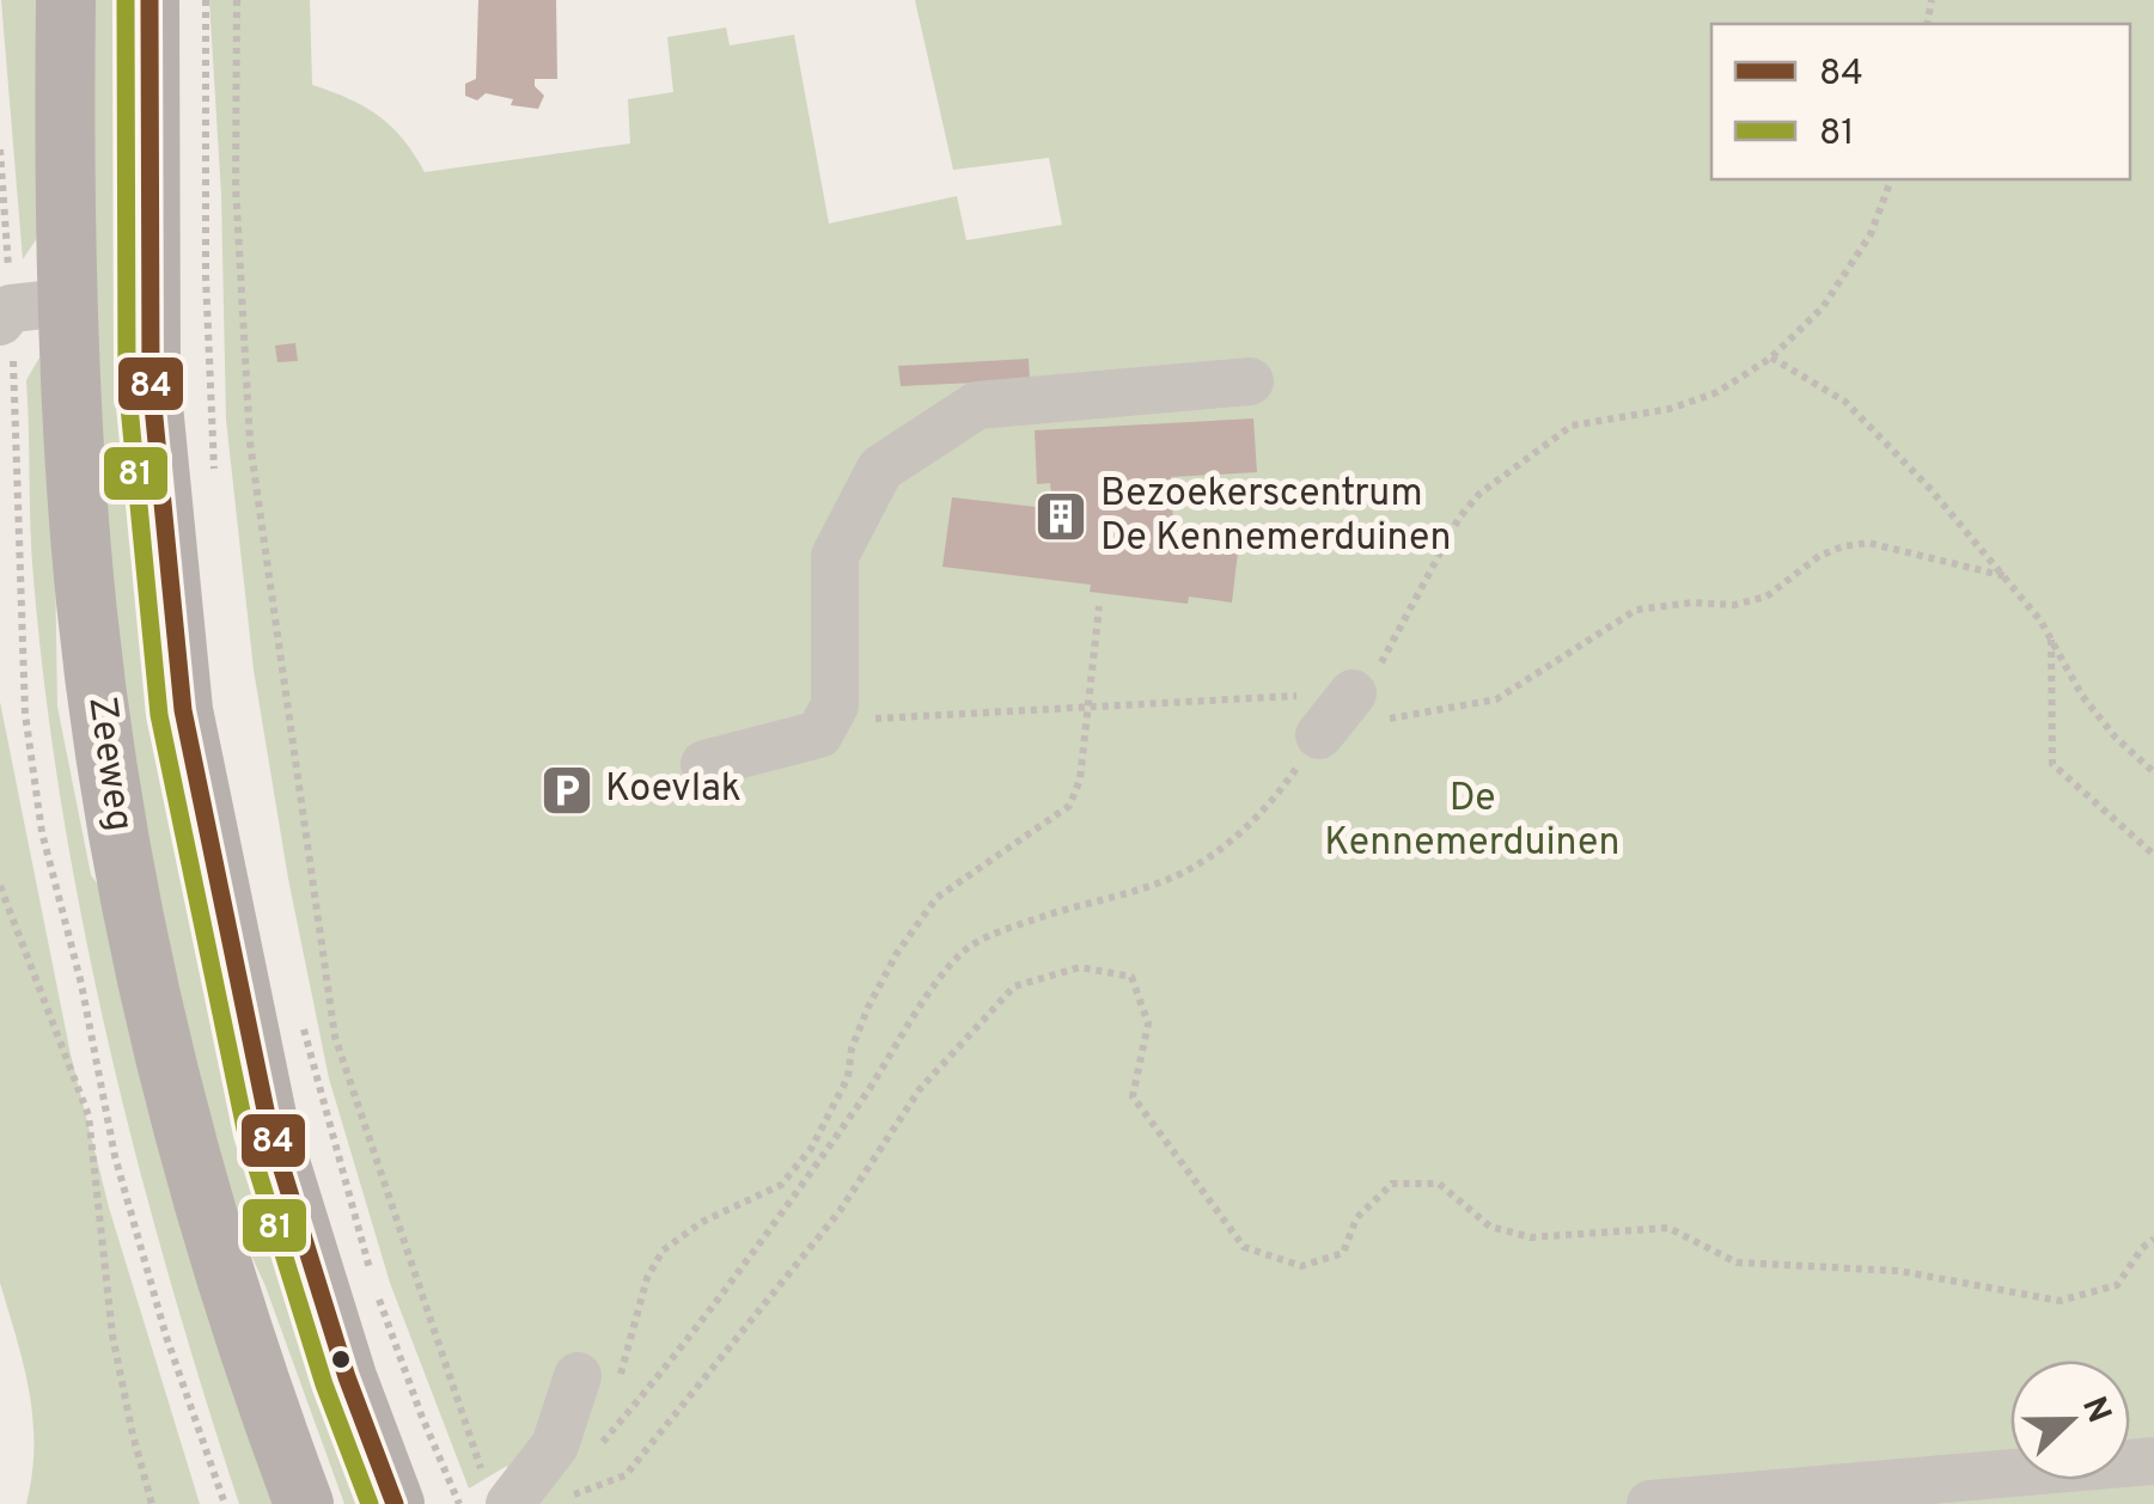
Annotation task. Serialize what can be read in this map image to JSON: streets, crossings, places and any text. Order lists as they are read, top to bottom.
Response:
{
  "streets": {
    "main road": ["Zeeweg"]
  },
  "parks": ["De Kennemerduinen"],
  "places": {
    "building": ["Bezoekerscentrum De Kennemerduinen"],
    "parking": ["Koevlak"]
  },
  "lines": ["transit line 84", "transit line 81"],
  "legend": ["84", "81"],
  "north": "right"
}
